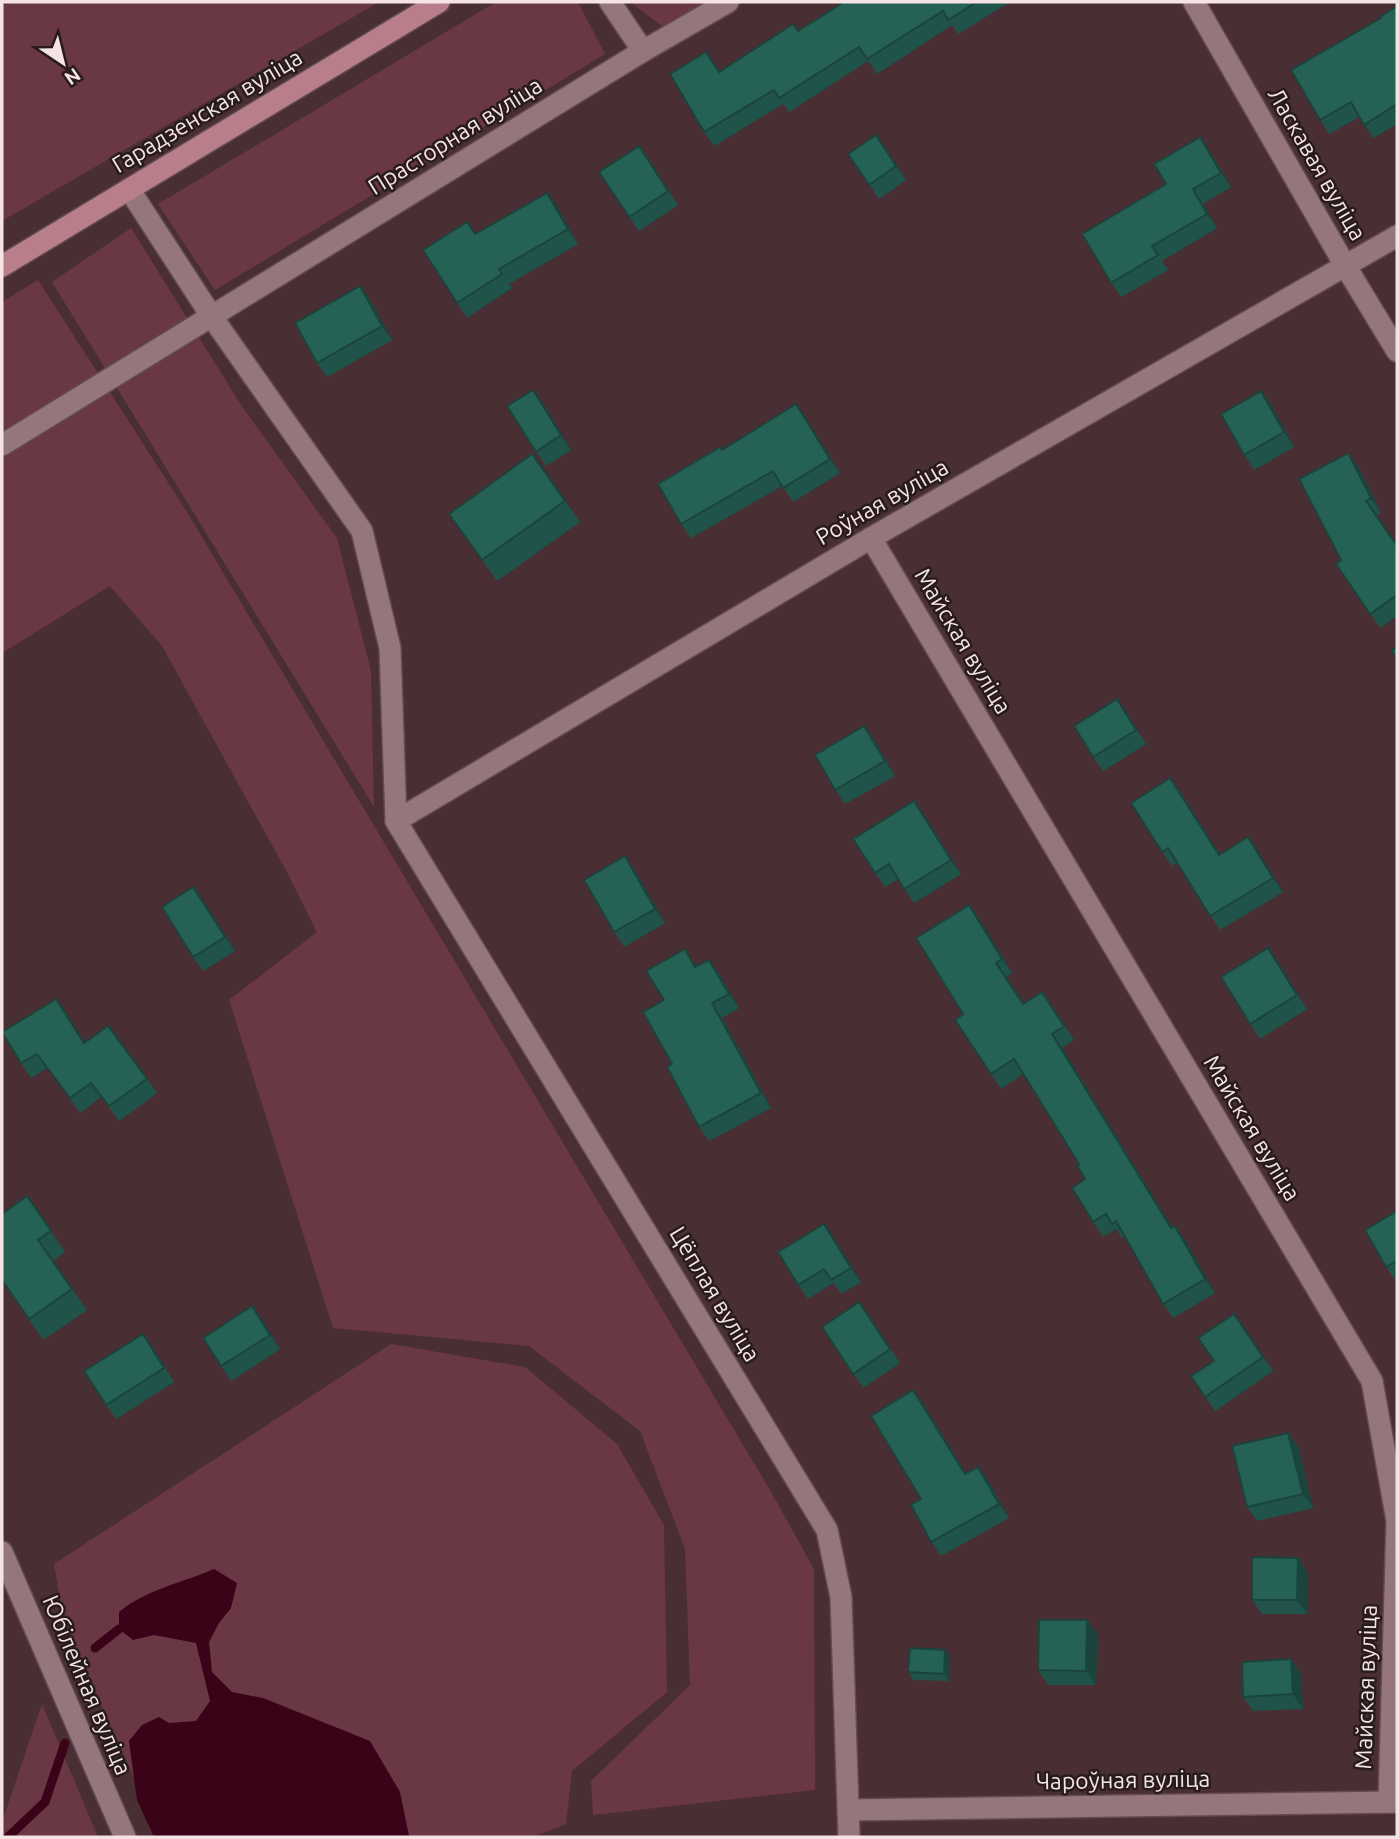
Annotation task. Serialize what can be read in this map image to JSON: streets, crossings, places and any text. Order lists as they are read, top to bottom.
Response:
{
  "streets": {
    "main road": ["Гарадзенская вуліца"],
    "street": [
      "Прасторная вуліца",
      "Ласкавая вуліца",
      "Роўная вуліца",
      "Майская вуліца",
      "Цёплая вуліца",
      "Юбілейная вуліца",
      "Чароўная вуліца"
    ]
  },
  "crossings": [
    ["Ласкавая вуліца", "Роўная вуліца"],
    ["Роўная вуліца", "Майская вуліца"],
    ["Роўная вуліца", "Цёплая вуліца"],
    ["Майская вуліца", "Чароўная вуліца"],
    ["Цёплая вуліца", "Чароўная вуліца"]
  ],
  "north": "bottom right"
}
